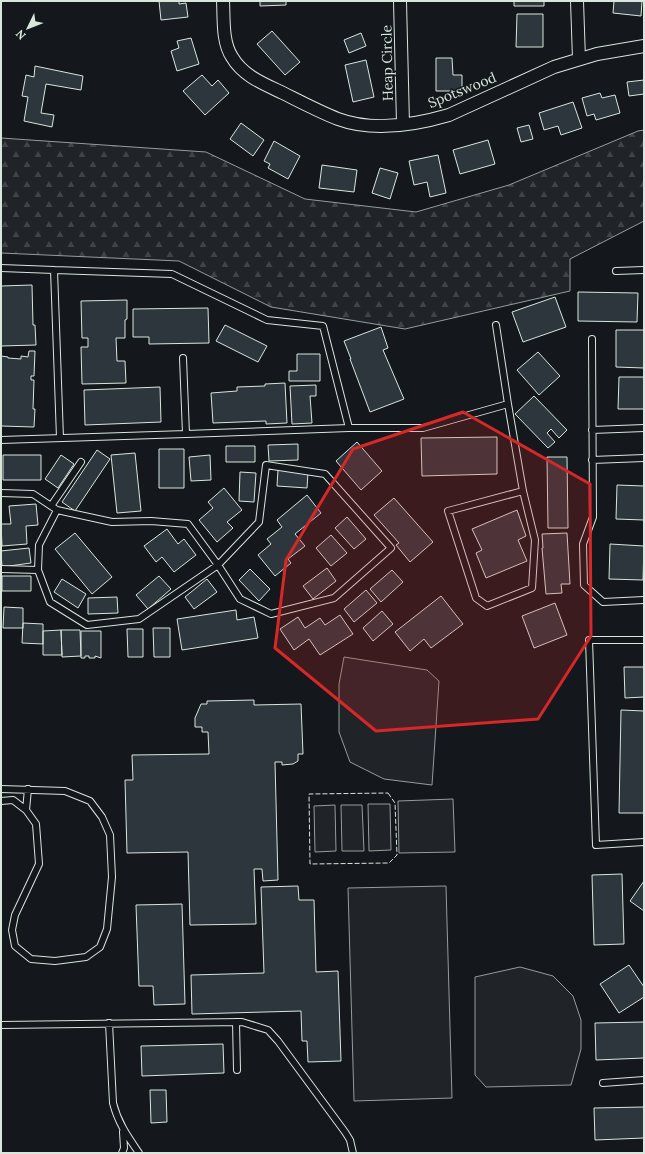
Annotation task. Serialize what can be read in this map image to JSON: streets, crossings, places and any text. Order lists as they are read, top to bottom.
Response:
{
  "streets": {
    "street": ["Heap Circle", "Spotswood"]
  },
  "crossings": [
    ["Heap Circle", "Spotswood"]
  ],
  "north": "bottom left"
}
